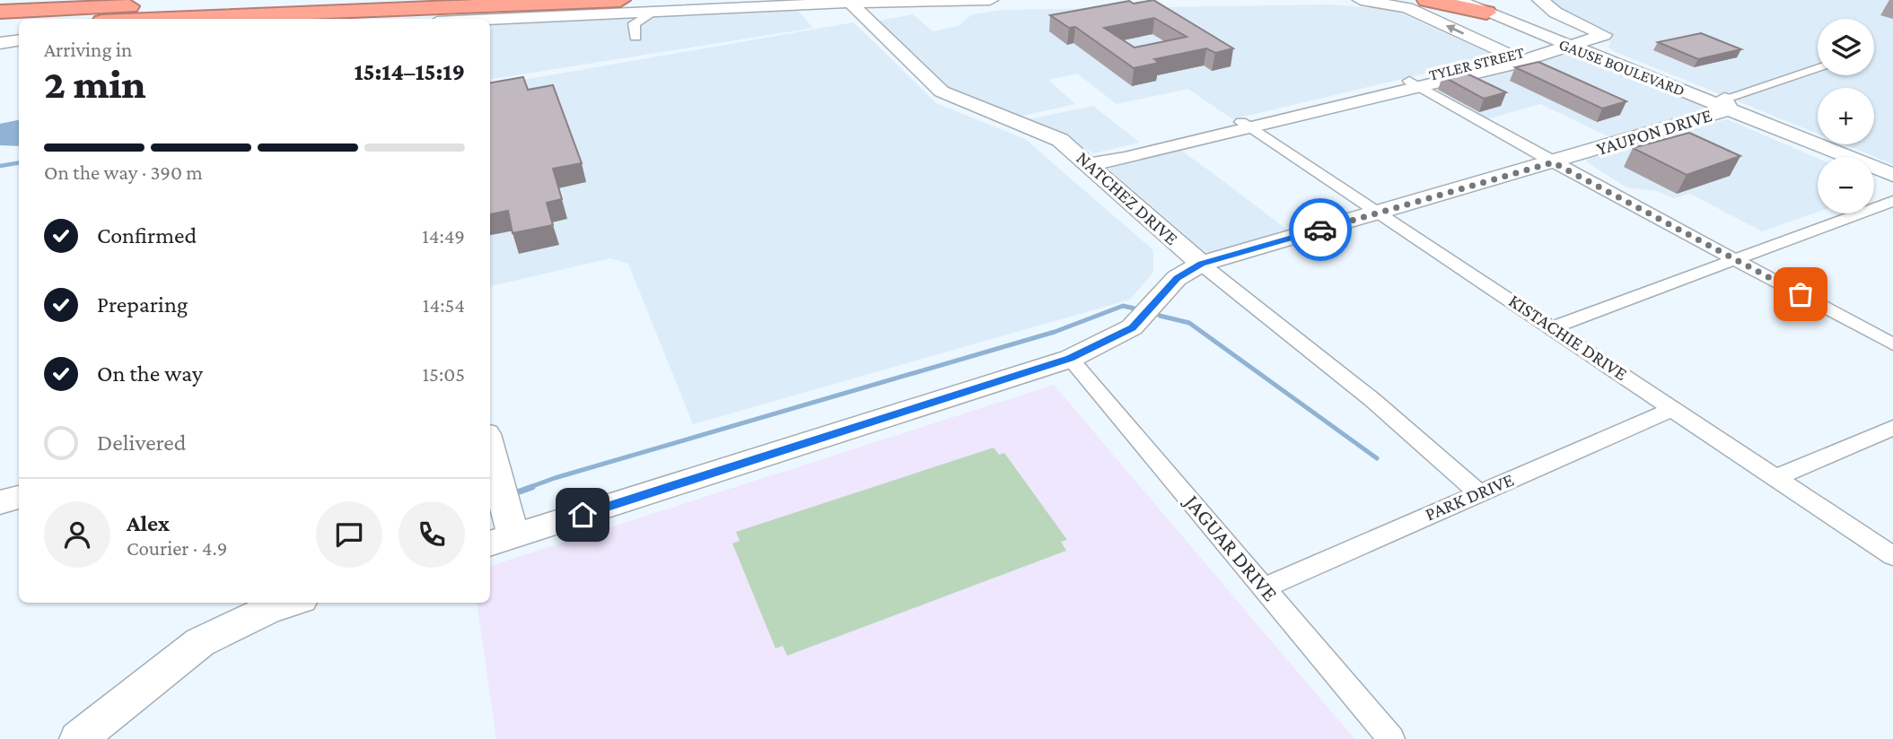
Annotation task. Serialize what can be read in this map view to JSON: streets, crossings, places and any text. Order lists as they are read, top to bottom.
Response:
{
  "streets": {
    "street": [
      "TYLER STREET",
      "GAUSE BOULEVARD",
      "YAUPON DRIVE",
      "NATCHEZ DRIVE",
      "KISTACHIE DRIVE",
      "PARK DRIVE",
      "JAGUAR DRIVE"
    ]
  },
  "crossings": [
    ["TYLER STREET", "GAUSE BOULEVARD"],
    ["TYLER STREET", "NATCHEZ DRIVE"],
    ["TYLER STREET", "KISTACHIE DRIVE"],
    ["GAUSE BOULEVARD", "YAUPON DRIVE"],
    ["YAUPON DRIVE", "NATCHEZ DRIVE"],
    ["YAUPON DRIVE", "KISTACHIE DRIVE"],
    ["YAUPON DRIVE", "JAGUAR DRIVE"],
    ["NATCHEZ DRIVE", "PARK DRIVE"],
    ["KISTACHIE DRIVE", "PARK DRIVE"],
    ["PARK DRIVE", "JAGUAR DRIVE"]
  ],
  "page": {
    "map_buttons": ["+", "−"],
    "heading": ["2 min", "Arriving in", "15:14–15:19"],
    "panel": ["Alex", "Courier · 4.9"],
    "bar": "On the way · 390 m",
    "list": [
      ["Confirmed", "14:49"],
      ["Preparing", "14:54"],
      ["On the way", "15:05"],
      "Delivered"
    ]
  }
}
